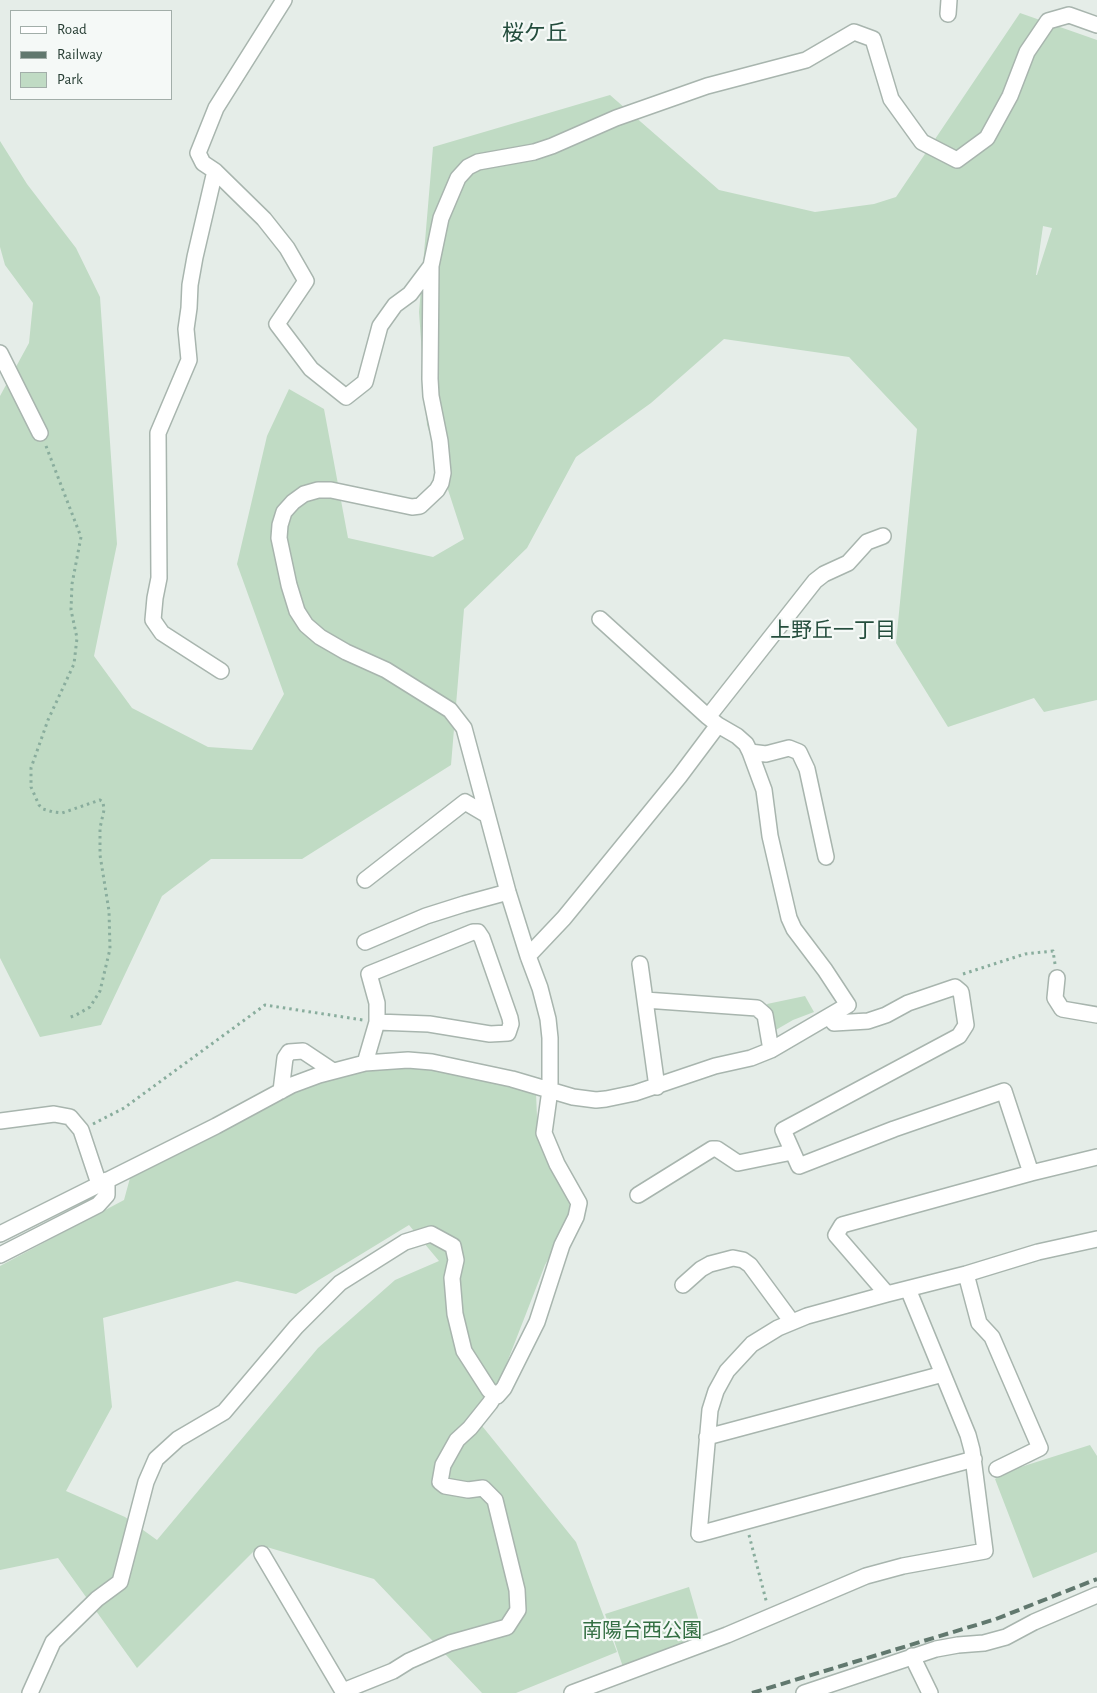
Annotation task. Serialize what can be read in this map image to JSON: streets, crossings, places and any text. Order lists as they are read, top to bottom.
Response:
{
  "districts": ["桜ケ丘", "上野丘一丁目"],
  "parks": ["南陽台西公園"],
  "legend": ["Road", "Railway", "Park"]
}
